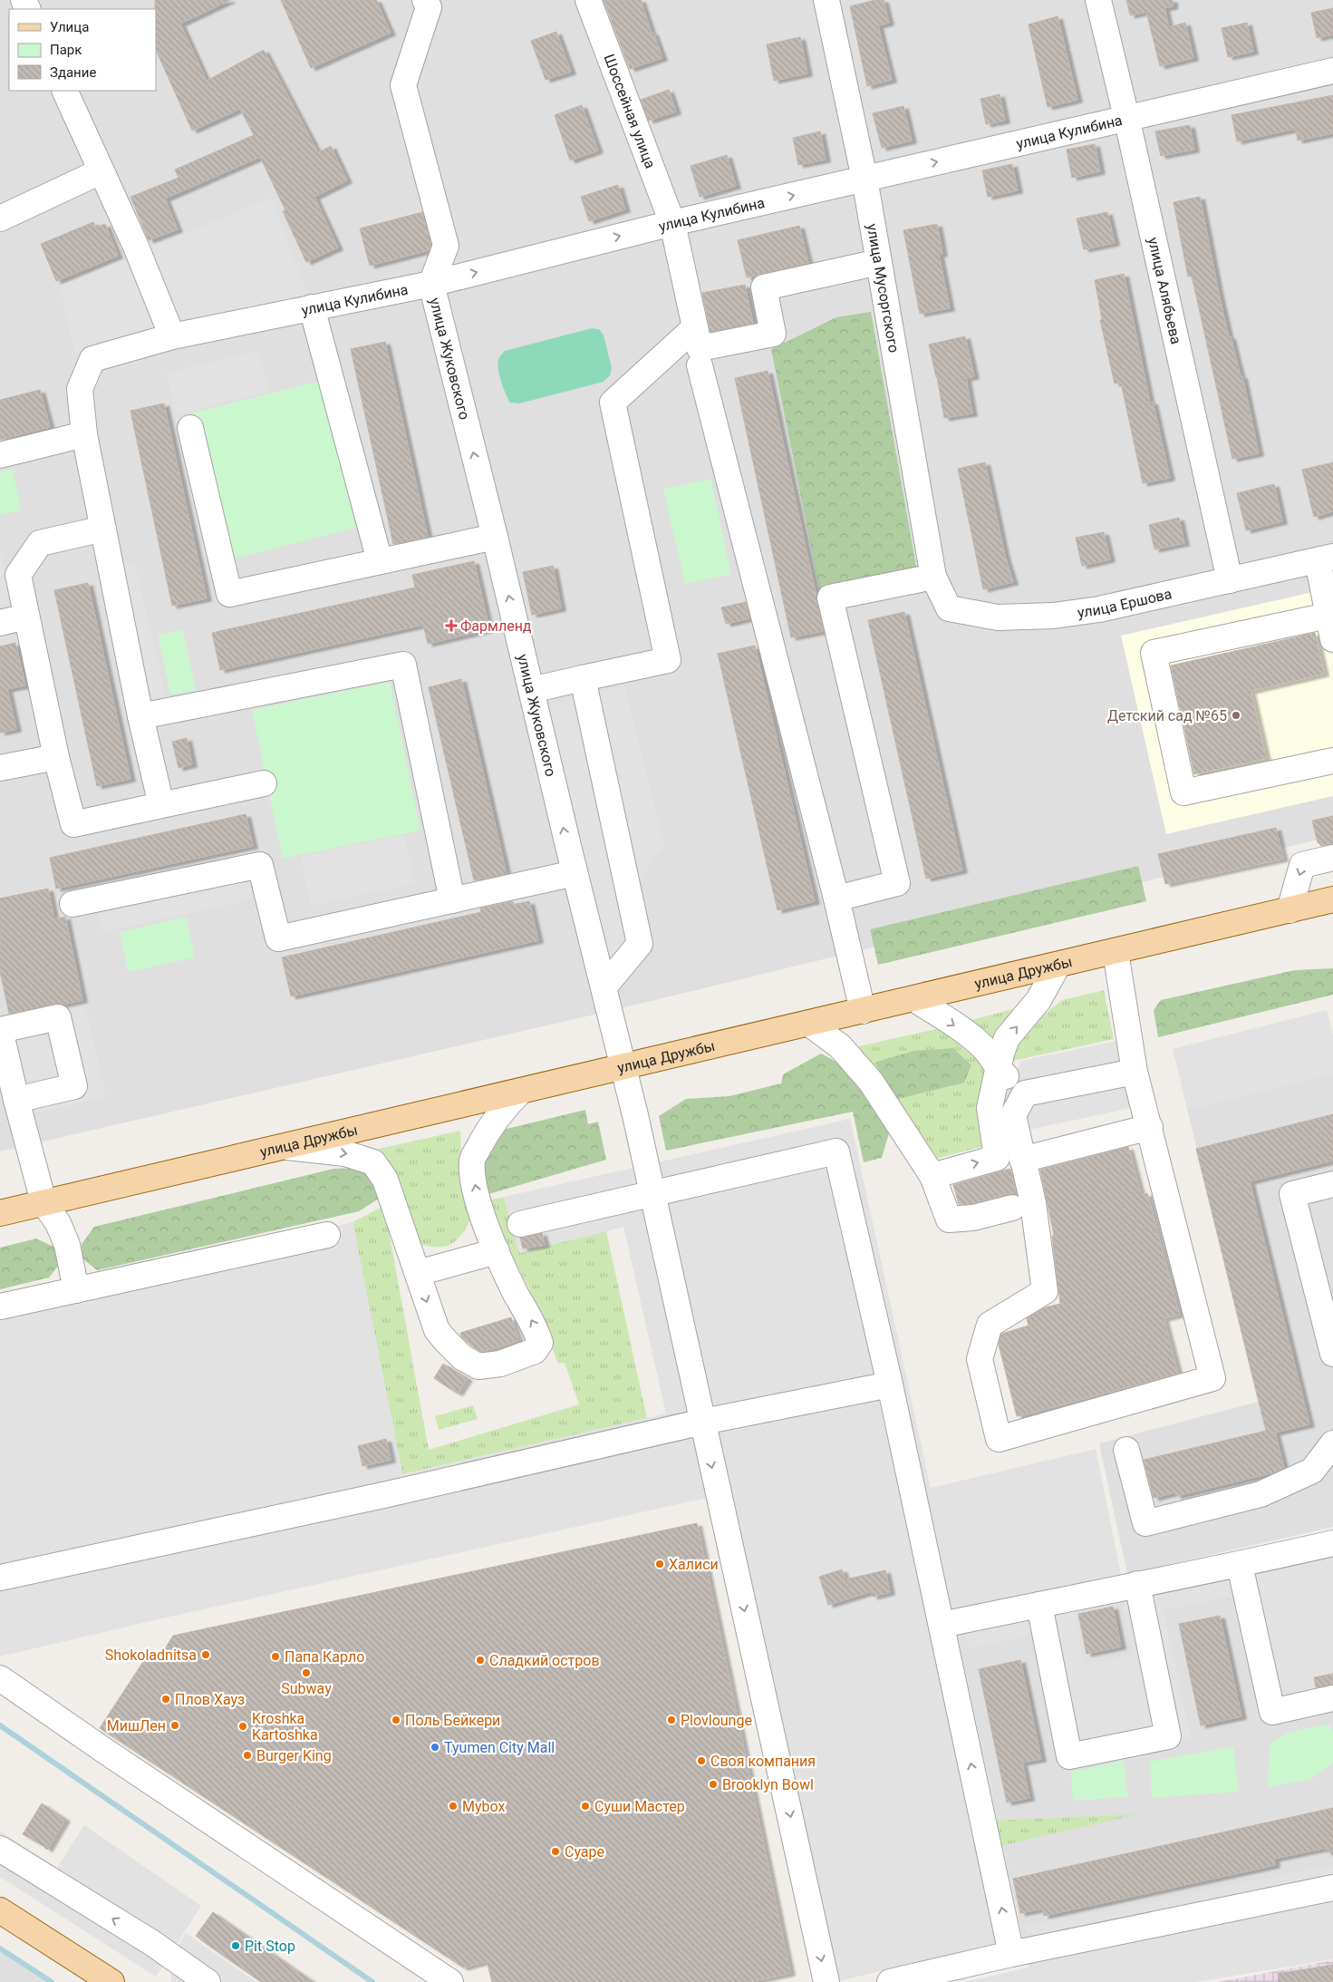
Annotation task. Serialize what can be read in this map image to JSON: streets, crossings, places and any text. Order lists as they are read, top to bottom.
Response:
{
  "streets": {
    "main road": ["улица Дружбы"],
    "street": [
      "Шоссейная улица",
      "улица Кулибина",
      "улица Мусоргского",
      "улица Алябьева",
      "улица Жуковского",
      "улица Ершова"
    ]
  },
  "crossings": [
    ["Шоссейная улица", "улица Кулибина"],
    ["Шоссейная улица", "улица Мусоргского"],
    ["улица Кулибина", "улица Мусоргского"],
    ["улица Кулибина", "улица Алябьева"],
    ["улица Кулибина", "улица Жуковского"],
    ["улица Мусоргского", "улица Ершова"],
    ["улица Алябьева", "улица Ершова"],
    ["улица Жуковского", "улица Дружбы"]
  ],
  "one_way": ["улица Кулибина"],
  "places": {
    "health": ["Фармленд"],
    "other": [
      "Детский сад №65",
      "Халиси",
      "Shokoladnitsa",
      "Папа Карло",
      "Сладкий остров",
      "Subway",
      "Плов Хауз",
      "Поль Бейкери",
      "Plovlounge",
      "МишЛен",
      "Kroshka Kartoshka",
      "Tyumen City Mall",
      "Burger King",
      "Своя компания",
      "Brooklyn Bowl",
      "Mybox",
      "Суши Мастер",
      "Суаре",
      "Pit Stop"
    ]
  },
  "legend": ["Улица", "Парк", "Здание"]
}
